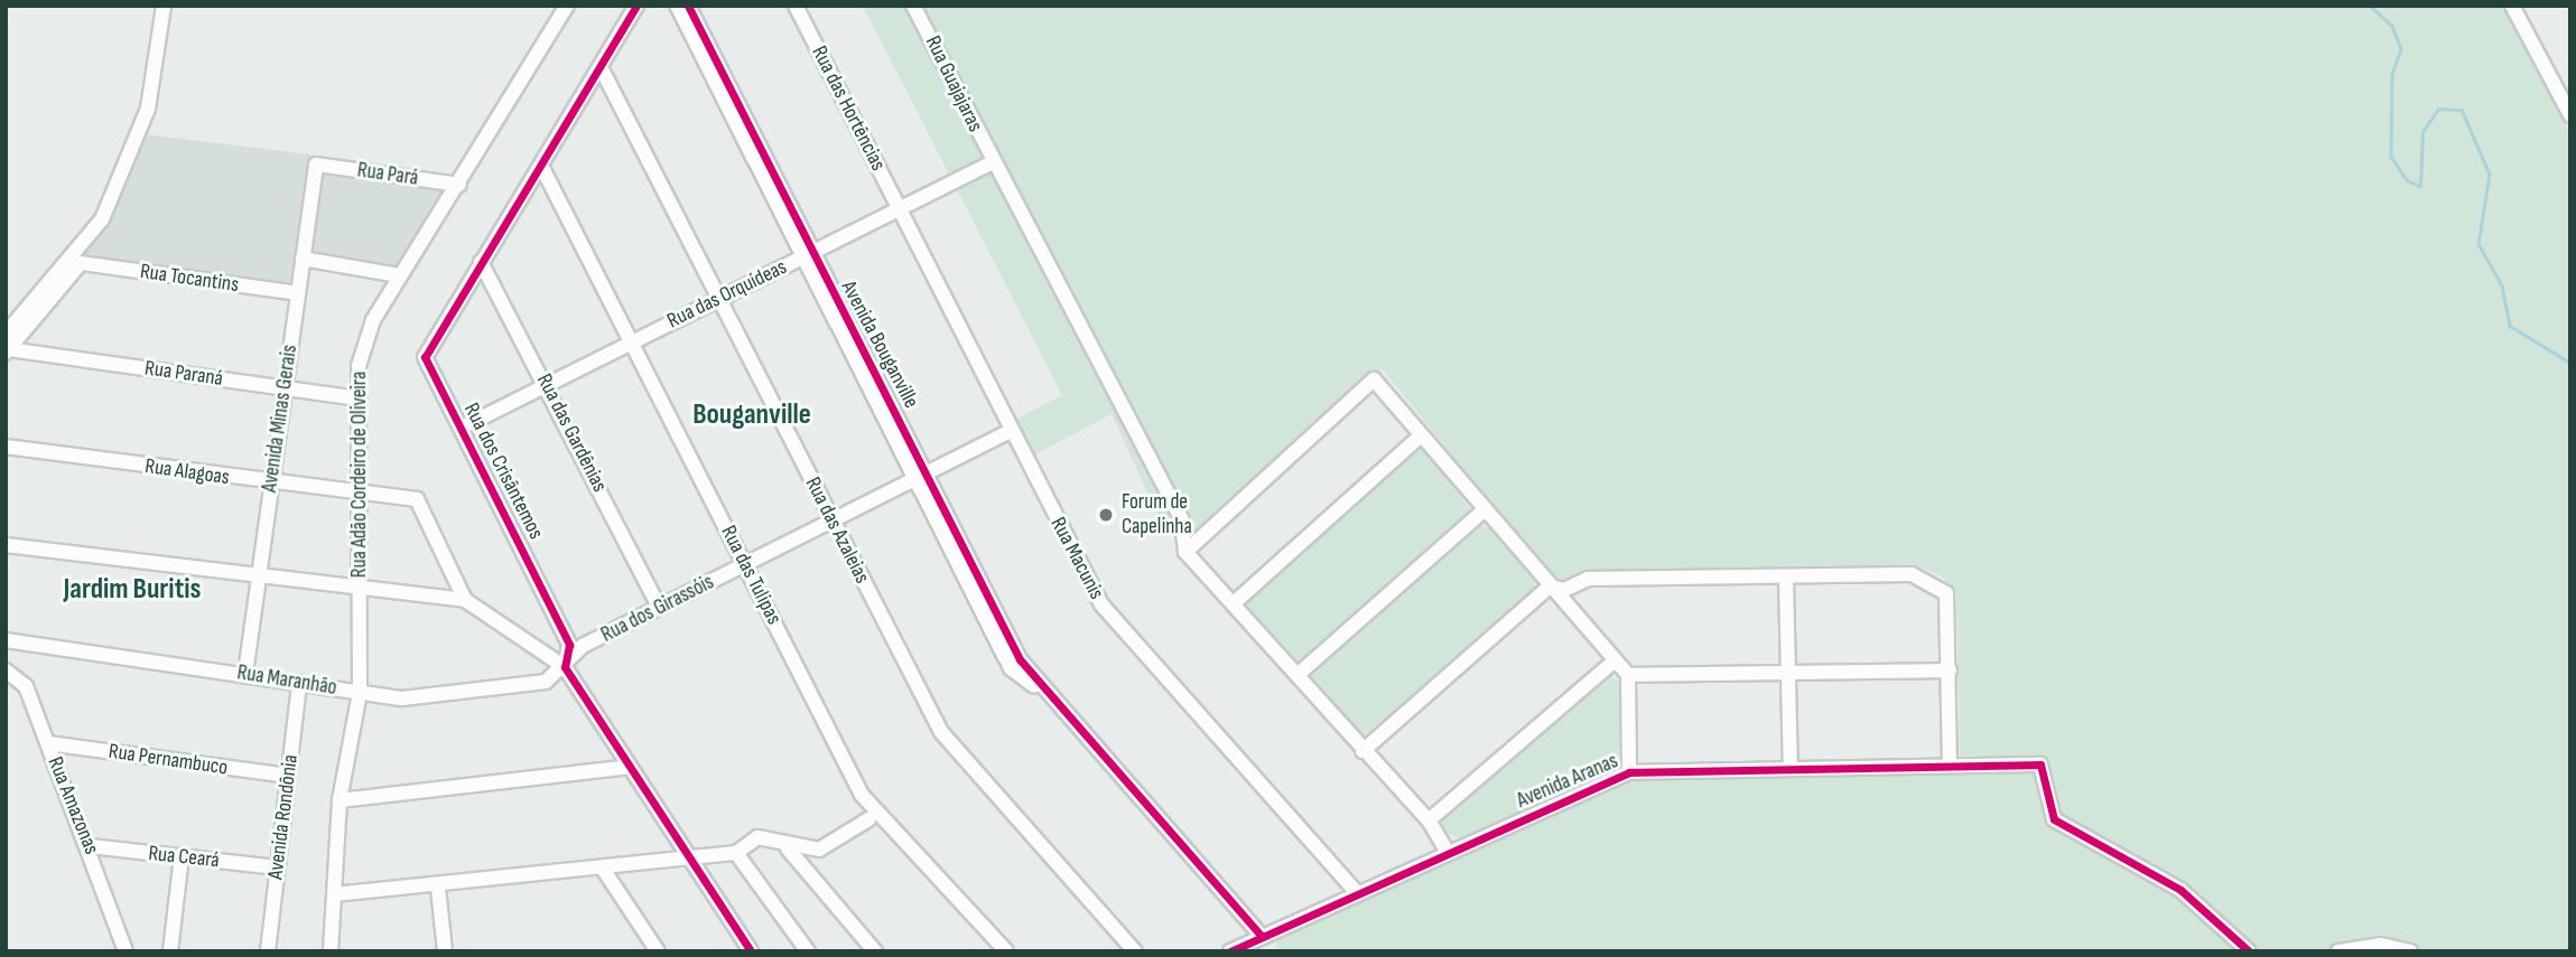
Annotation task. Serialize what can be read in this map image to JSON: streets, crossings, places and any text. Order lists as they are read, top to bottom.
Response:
{
  "streets": {
    "street": [
      "Rua Guajajaras",
      "Rua das Hortências",
      "Rua Pará",
      "Rua Tocantins",
      "Rua das Orquídeas",
      "Avenida Bouganville",
      "Rua Paraná",
      "Avenida Minas Gerais",
      "Rua das Gardênias",
      "Rua dos Crisântemos",
      "Rua Alagoas",
      "Rua Adão Cordeiro de Oliveira",
      "Rua das Azaleias",
      "Rua Macunis",
      "Rua das Tulipas",
      "Rua dos Girassóis",
      "Rua Maranhão",
      "Rua Pernambuco",
      "Avenida Aranas",
      "Rua Amazonas",
      "Avenida Rondônia",
      "Rua Ceará"
    ]
  },
  "crossings": [
    ["Rua Guajajaras", "Rua das Orquídeas"],
    ["Rua das Hortências", "Rua das Orquídeas"],
    ["Rua das Hortências", "Rua Macunis"],
    ["Rua Pará", "Avenida Minas Gerais"],
    ["Rua Pará", "Rua Adão Cordeiro de Oliveira"],
    ["Rua Tocantins", "Rua Paraná"],
    ["Rua Tocantins", "Avenida Minas Gerais"],
    ["Rua das Orquídeas", "Avenida Bouganville"],
    ["Rua das Orquídeas", "Rua das Gardênias"],
    ["Rua das Orquídeas", "Rua dos Crisântemos"],
    ["Rua das Orquídeas", "Rua das Azaleias"],
    ["Rua das Orquídeas", "Rua Macunis"],
    ["Rua das Orquídeas", "Rua das Tulipas"],
    ["Avenida Bouganville", "Rua dos Girassóis"],
    ["Avenida Bouganville", "Avenida Aranas"],
    ["Rua Paraná", "Avenida Minas Gerais"],
    ["Rua Paraná", "Rua Adão Cordeiro de Oliveira"],
    ["Avenida Minas Gerais", "Rua Alagoas"],
    ["Avenida Minas Gerais", "Rua Maranhão"],
    ["Rua das Gardênias", "Rua dos Crisântemos"],
    ["Rua das Gardênias", "Rua dos Girassóis"],
    ["Rua dos Crisântemos", "Rua das Azaleias"],
    ["Rua dos Crisântemos", "Rua das Tulipas"],
    ["Rua dos Crisântemos", "Rua dos Girassóis"],
    ["Rua dos Crisântemos", "Rua Maranhão"],
    ["Rua Alagoas", "Rua Adão Cordeiro de Oliveira"],
    ["Rua Adão Cordeiro de Oliveira", "Rua Maranhão"],
    ["Rua das Azaleias", "Rua dos Girassóis"],
    ["Rua Macunis", "Rua dos Girassóis"],
    ["Rua Macunis", "Avenida Aranas"],
    ["Rua das Tulipas", "Rua dos Girassóis"],
    ["Rua dos Girassóis", "Rua Maranhão"],
    ["Rua Maranhão", "Avenida Rondônia"],
    ["Rua Pernambuco", "Rua Amazonas"],
    ["Rua Pernambuco", "Avenida Rondônia"],
    ["Rua Amazonas", "Rua Ceará"],
    ["Avenida Rondônia", "Rua Ceará"]
  ],
  "districts": ["Bouganville", "Jardim Buritis"],
  "places": ["Forum de Capelinha"]
}
